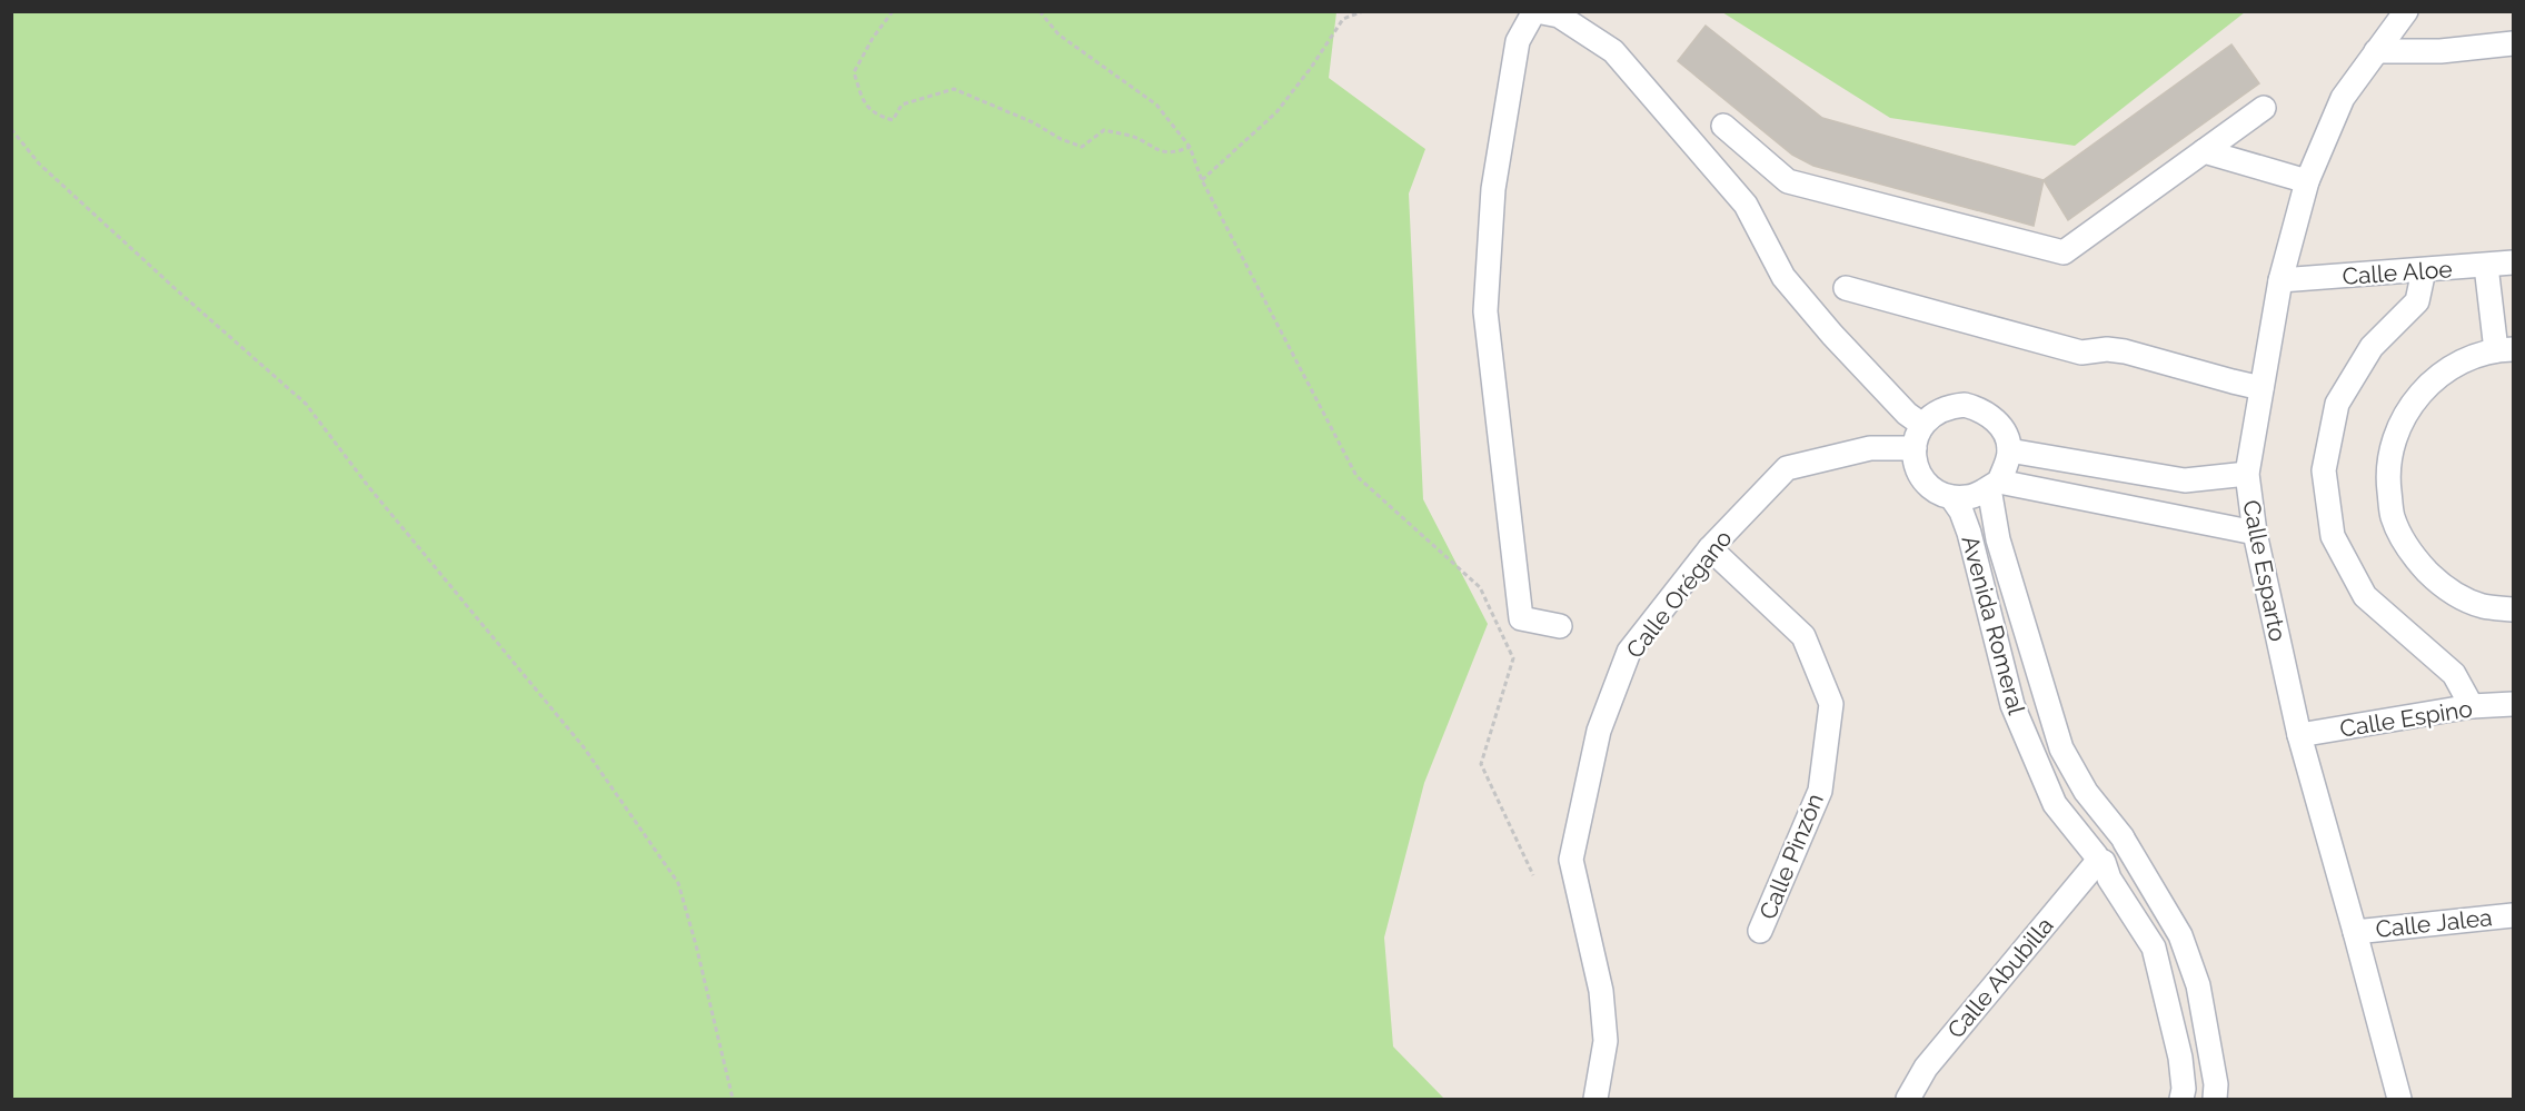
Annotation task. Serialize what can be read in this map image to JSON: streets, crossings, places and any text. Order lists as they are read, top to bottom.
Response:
{
  "streets": {
    "street": [
      "Calle Aloe",
      "Calle Esparto",
      "Calle Orégano",
      "Avenida Romeral",
      "Calle Espino",
      "Calle Pinzón",
      "Calle Jalea",
      "Calle Abubilla"
    ]
  },
  "crossings": [
    ["Calle Aloe", "Calle Esparto"],
    ["Calle Esparto", "Calle Espino"],
    ["Calle Esparto", "Calle Jalea"],
    ["Calle Orégano", "Avenida Romeral"],
    ["Calle Orégano", "Calle Pinzón"],
    ["Avenida Romeral", "Calle Abubilla"]
  ]
}
